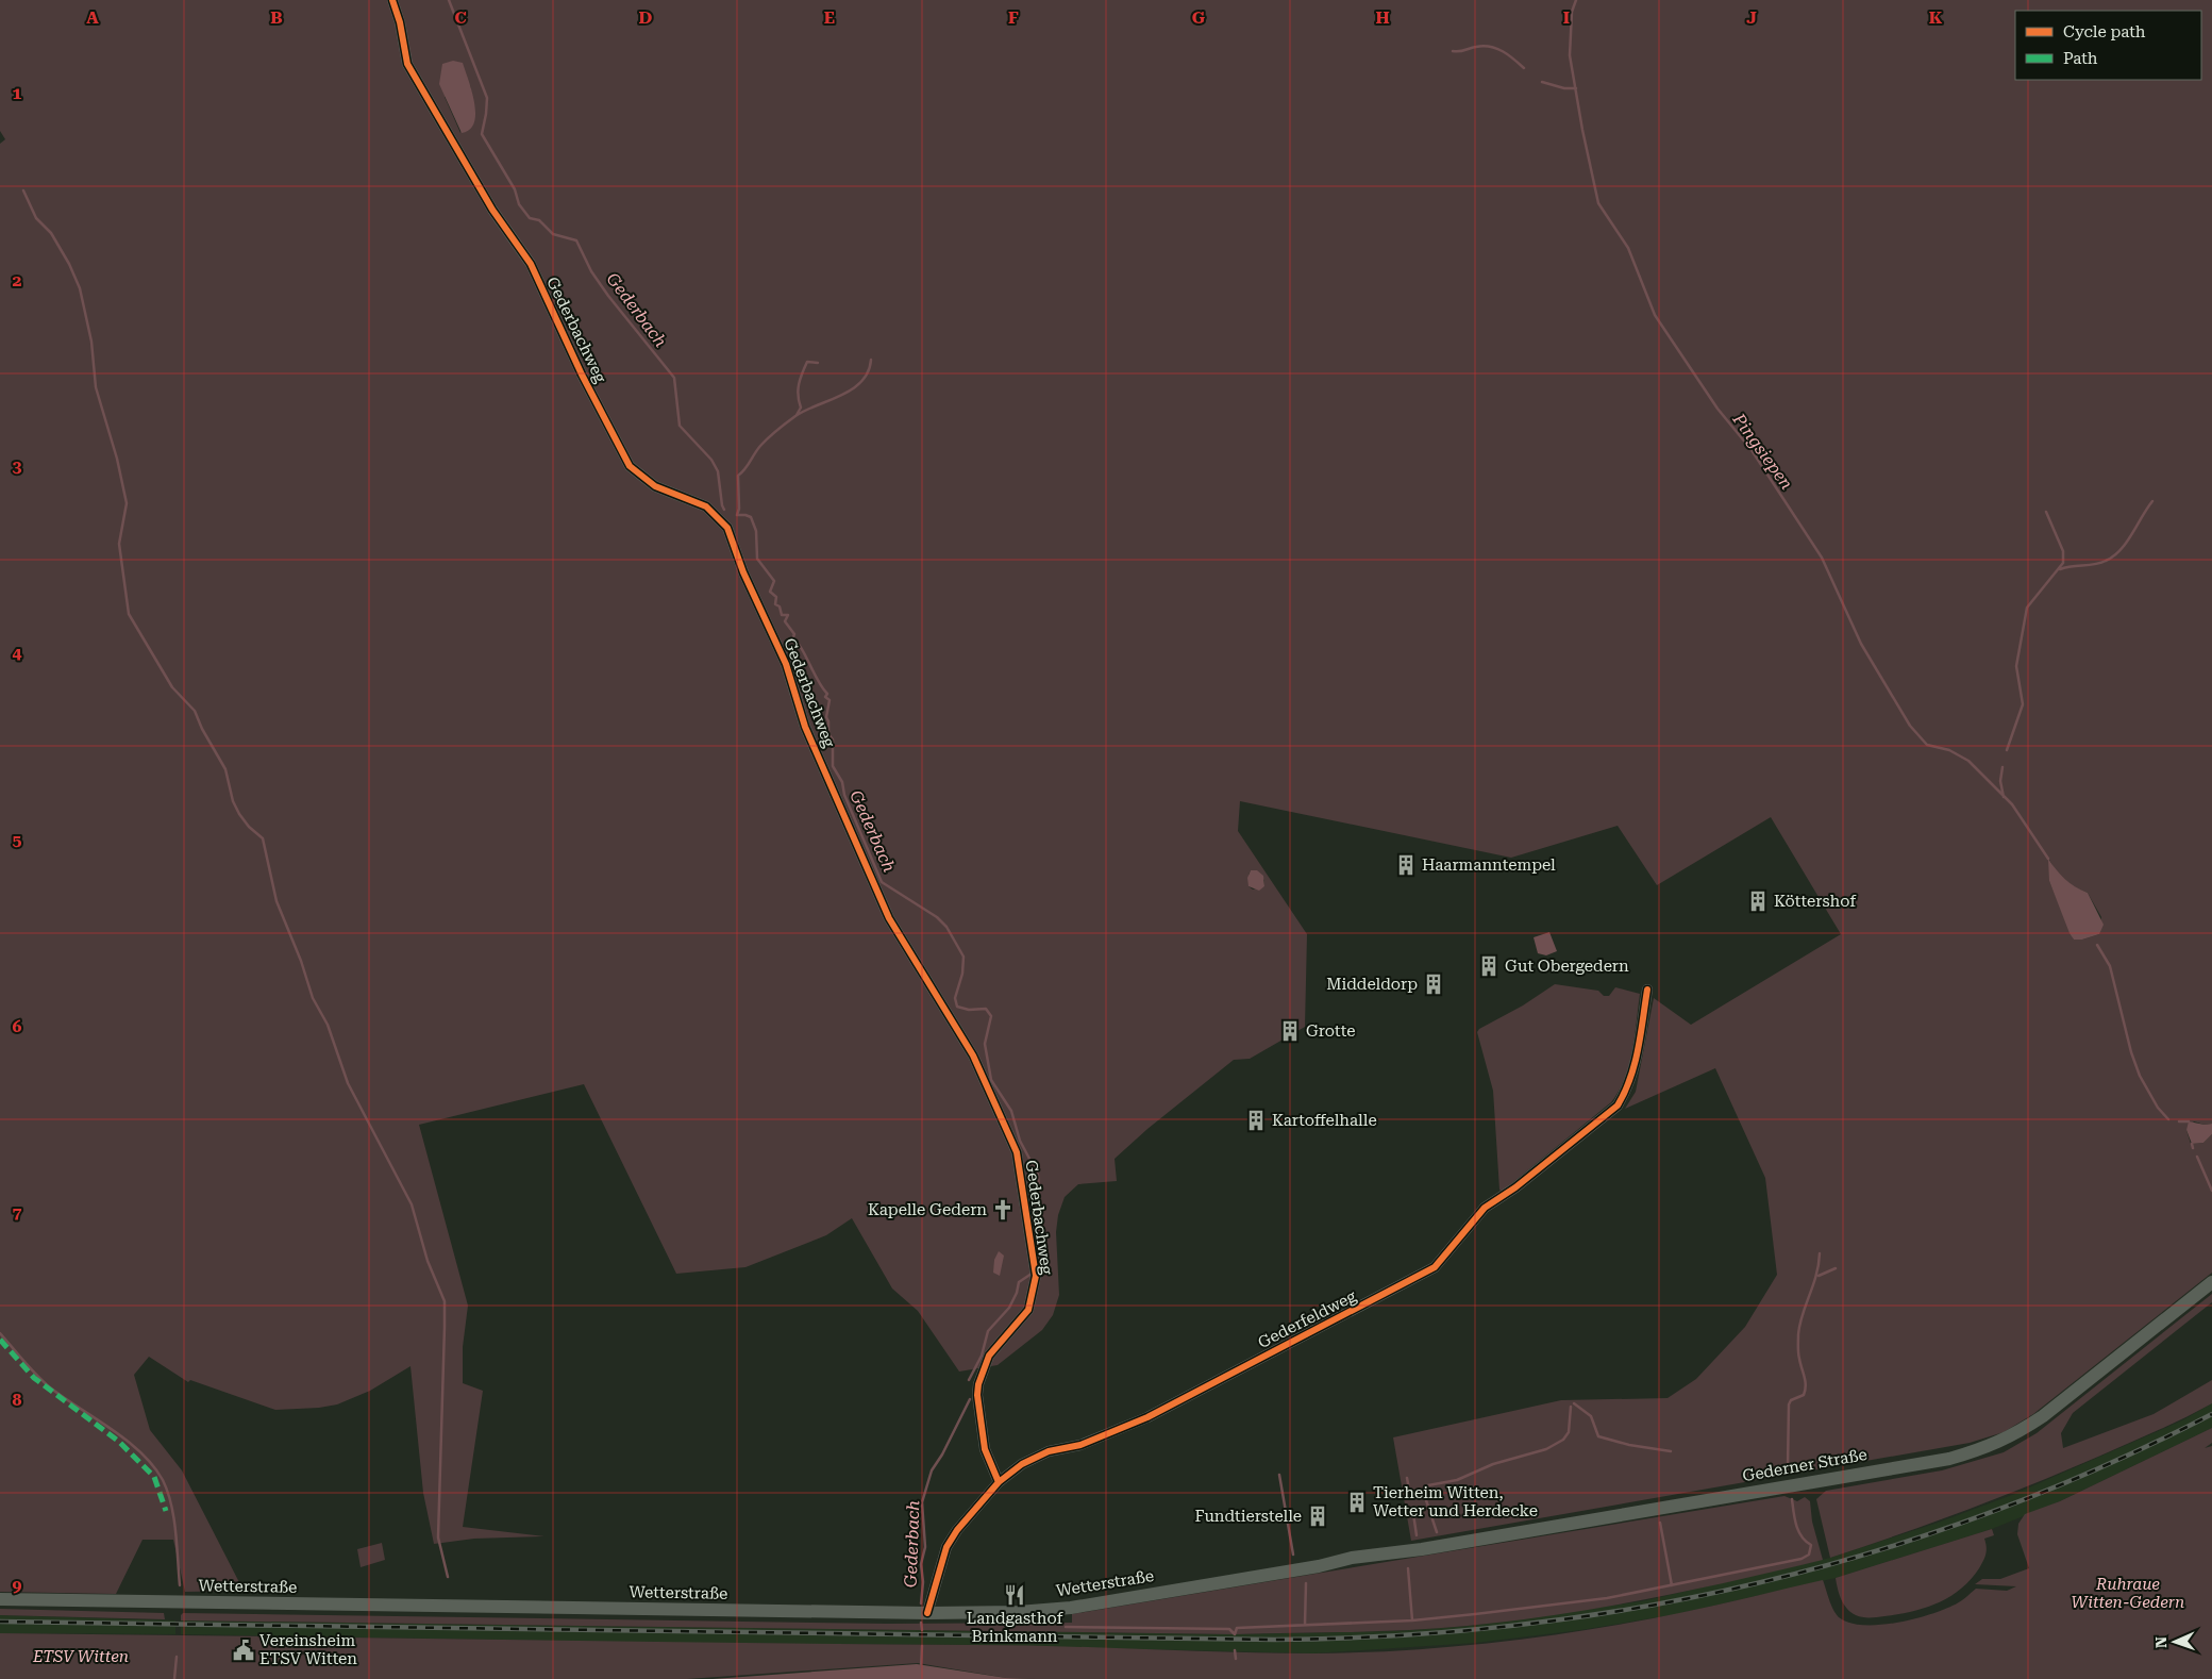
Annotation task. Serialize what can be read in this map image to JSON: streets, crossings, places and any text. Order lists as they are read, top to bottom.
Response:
{
  "streets": {
    "main road": ["Gederner Straße", "Wetterstraße"],
    "street": ["Gederbachweg", "Gederfeldweg"]
  },
  "crossings": [
    ["Gederbachweg", "Gederfeldweg"],
    ["Gederfeldweg", "Wetterstraße"],
    ["Gederner Straße", "Wetterstraße"]
  ],
  "water": ["Gederbach", "Pingsiepen"],
  "parks": ["Ruhraue Witten-Gedern", "ETSV Witten"],
  "places": {
    "building": [
      "Haarmanntempel",
      "Köttershof",
      "Gut Obergedern",
      "Middeldorp",
      "Grotte",
      "Kartoffelhalle",
      "Tierheim Witten, Wetter und Herdecke",
      "Fundtierstelle"
    ],
    "church": ["Kapelle Gedern"],
    "restaurant": ["Landgasthof Brinkmann"],
    "public building": ["Vereinsheim ETSV Witten"]
  },
  "legend": ["Cycle path", "Path"],
  "north": "left",
  "grid": {
    "columns": [
      "A",
      "B",
      "C",
      "D",
      "E",
      "F",
      "G",
      "H",
      "I",
      "J",
      "K"
    ],
    "rows": [
      "1",
      "2",
      "3",
      "4",
      "5",
      "6",
      "7",
      "8",
      "9"
    ]
  }
}
